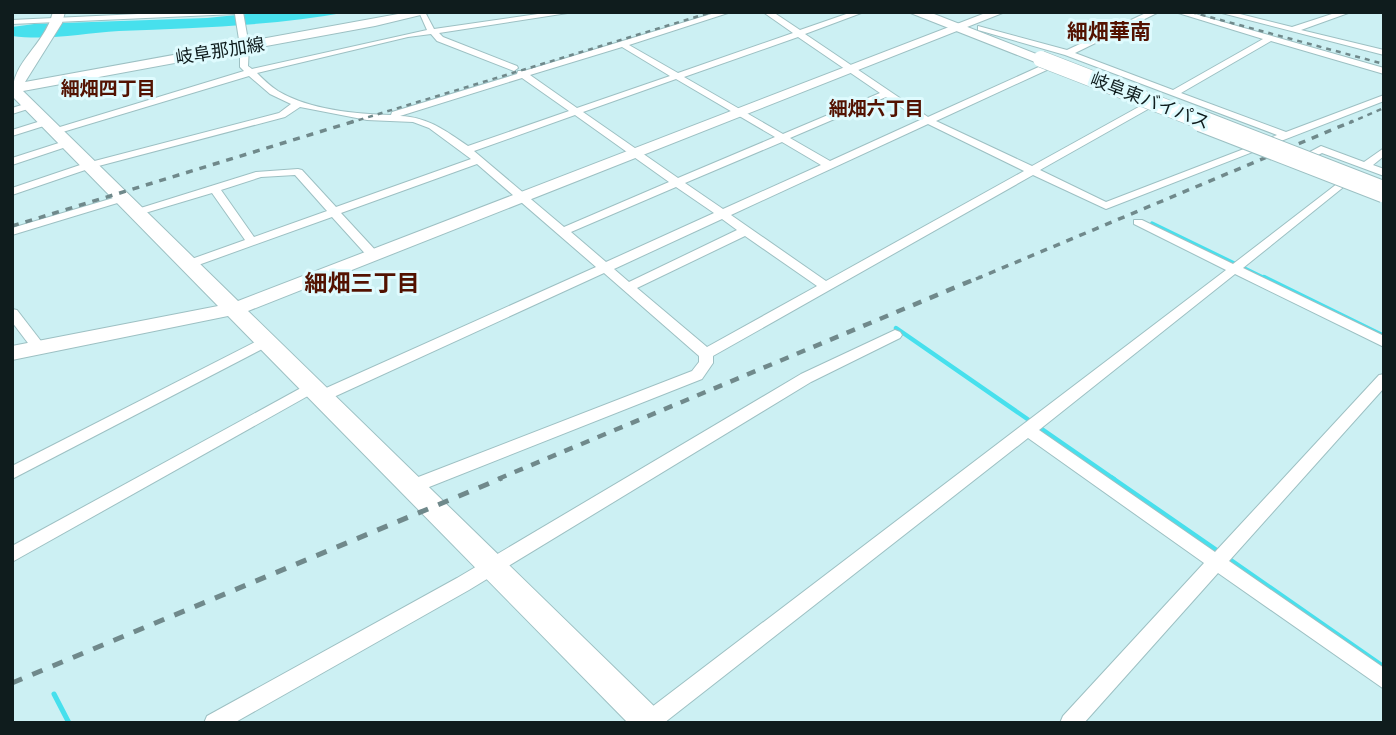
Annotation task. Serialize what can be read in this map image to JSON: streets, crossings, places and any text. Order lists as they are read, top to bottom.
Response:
{
  "streets": {
    "highway": ["岐阜東バイパス"],
    "street": ["岐阜那加線"]
  },
  "districts": [
    "細畑華南",
    "細畑四丁目",
    "細畑六丁目",
    "細畑三丁目"
  ]
}
